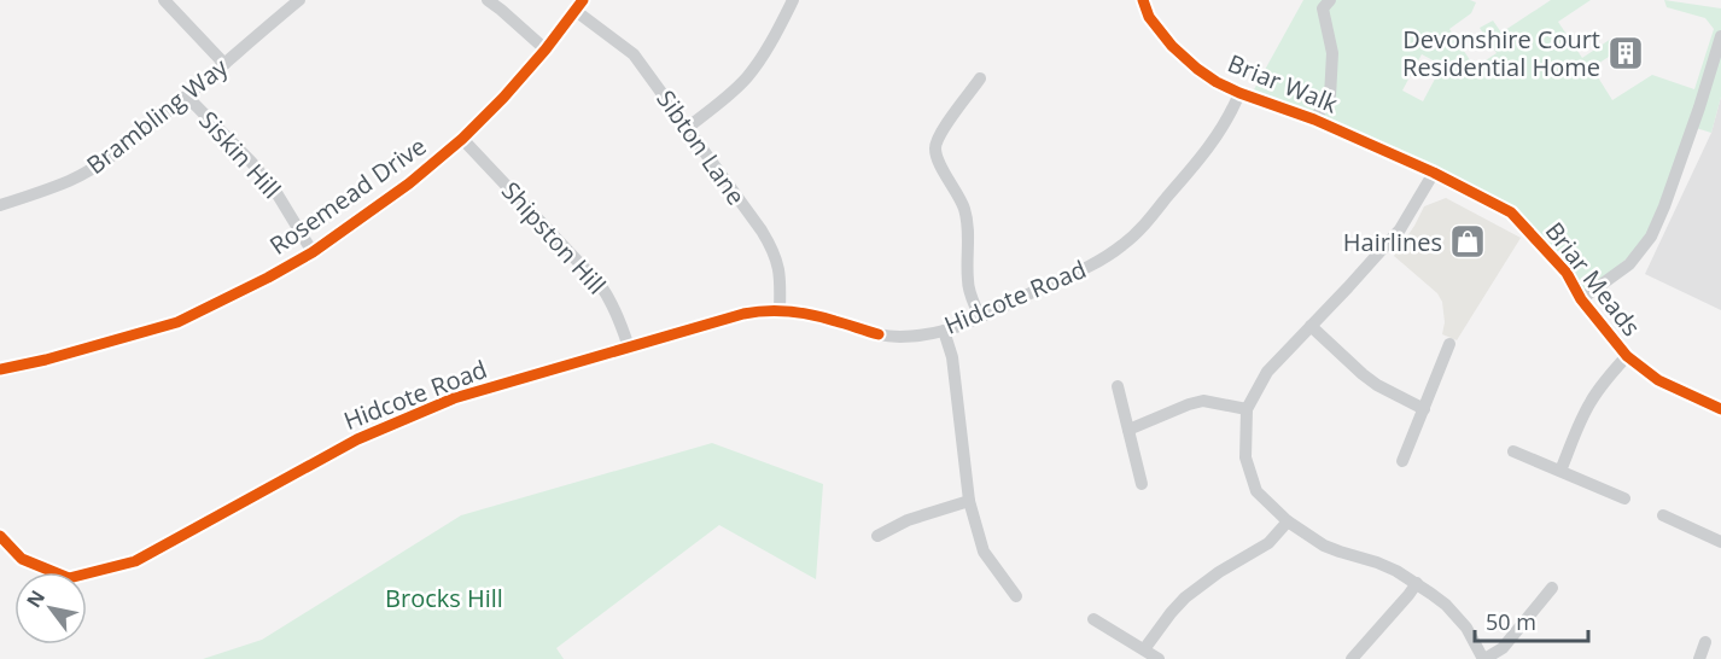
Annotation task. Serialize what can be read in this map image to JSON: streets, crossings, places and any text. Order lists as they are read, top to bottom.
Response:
{
  "streets": {
    "street": [
      "Briar Walk",
      "Brambling Way",
      "Sibton Lane",
      "Siskin Hill",
      "Rosemead Drive",
      "Shipston Hill",
      "Briar Meads",
      "Hidcote Road"
    ]
  },
  "crossings": [
    ["Briar Walk", "Briar Meads"],
    ["Briar Walk", "Hidcote Road"],
    ["Brambling Way", "Siskin Hill"],
    ["Sibton Lane", "Rosemead Drive"],
    ["Sibton Lane", "Hidcote Road"],
    ["Siskin Hill", "Rosemead Drive"],
    ["Rosemead Drive", "Shipston Hill"],
    ["Shipston Hill", "Hidcote Road"]
  ],
  "parks": ["Brocks Hill"],
  "places": {
    "building": ["Devonshire Court Residential Home"],
    "shop": ["Hairlines"]
  },
  "scale_bar": "50 m",
  "north": "top left"
}
